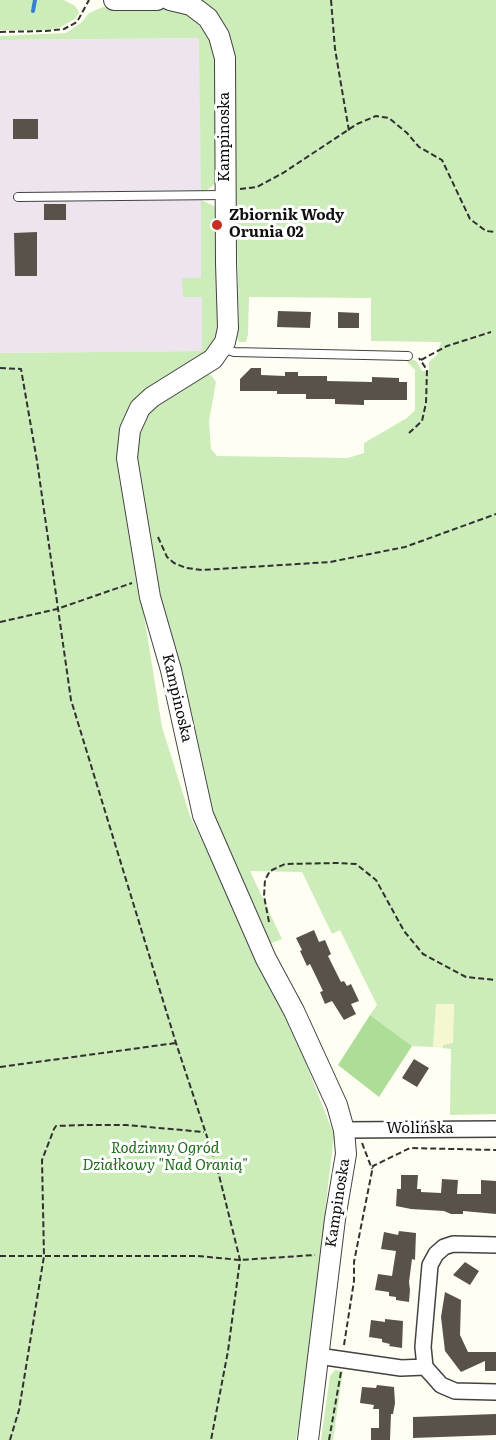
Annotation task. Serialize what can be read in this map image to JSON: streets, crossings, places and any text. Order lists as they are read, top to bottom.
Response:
{
  "streets": {
    "street": ["Kampinoska", "Wolińska"]
  },
  "crossings": [
    ["Kampinoska", "Wolińska"]
  ],
  "parks": ["Rodzinny Ogród Działkowy \"Nad Oranią\""],
  "places": ["Zbiornik Wody Orunia 02"]
}
